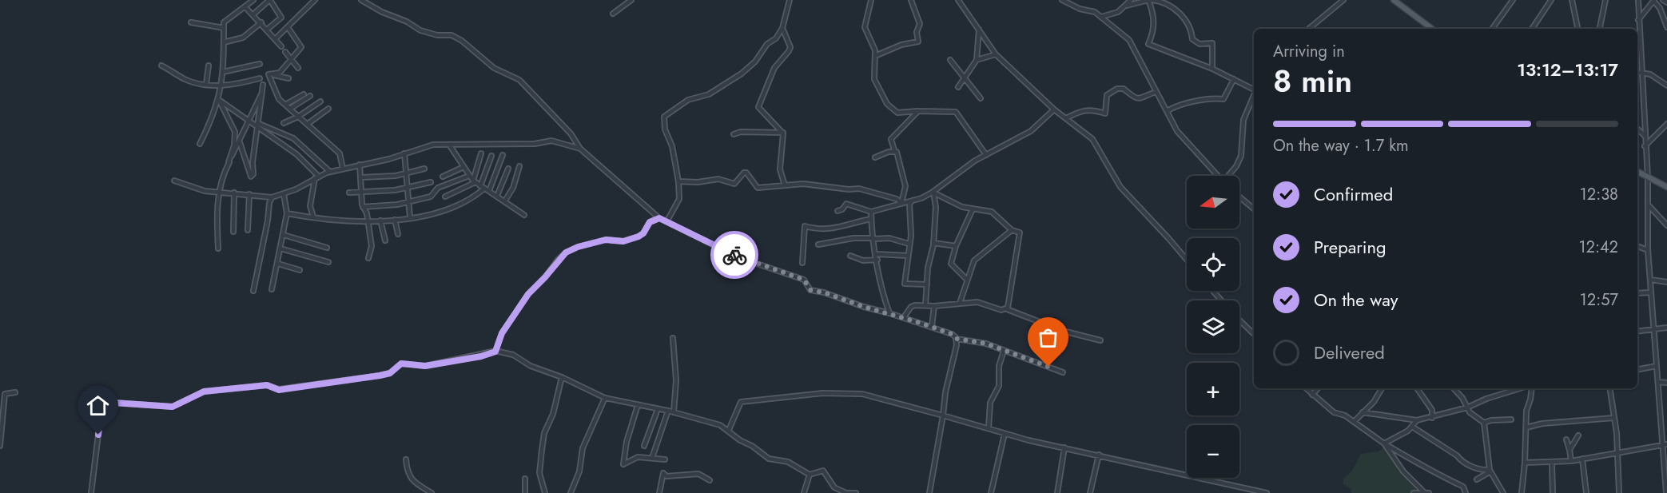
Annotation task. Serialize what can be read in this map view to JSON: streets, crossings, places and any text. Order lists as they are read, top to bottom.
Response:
{
  "north": "left",
  "page": {
    "heading": ["8 min", "Arriving in", "13:12–13:17"],
    "bar": "On the way · 1.7 km",
    "list": [
      ["Confirmed", "12:38"],
      ["Preparing", "12:42"],
      ["On the way", "12:57"],
      "Delivered"
    ],
    "map_buttons": ["+", "−"]
  }
}
